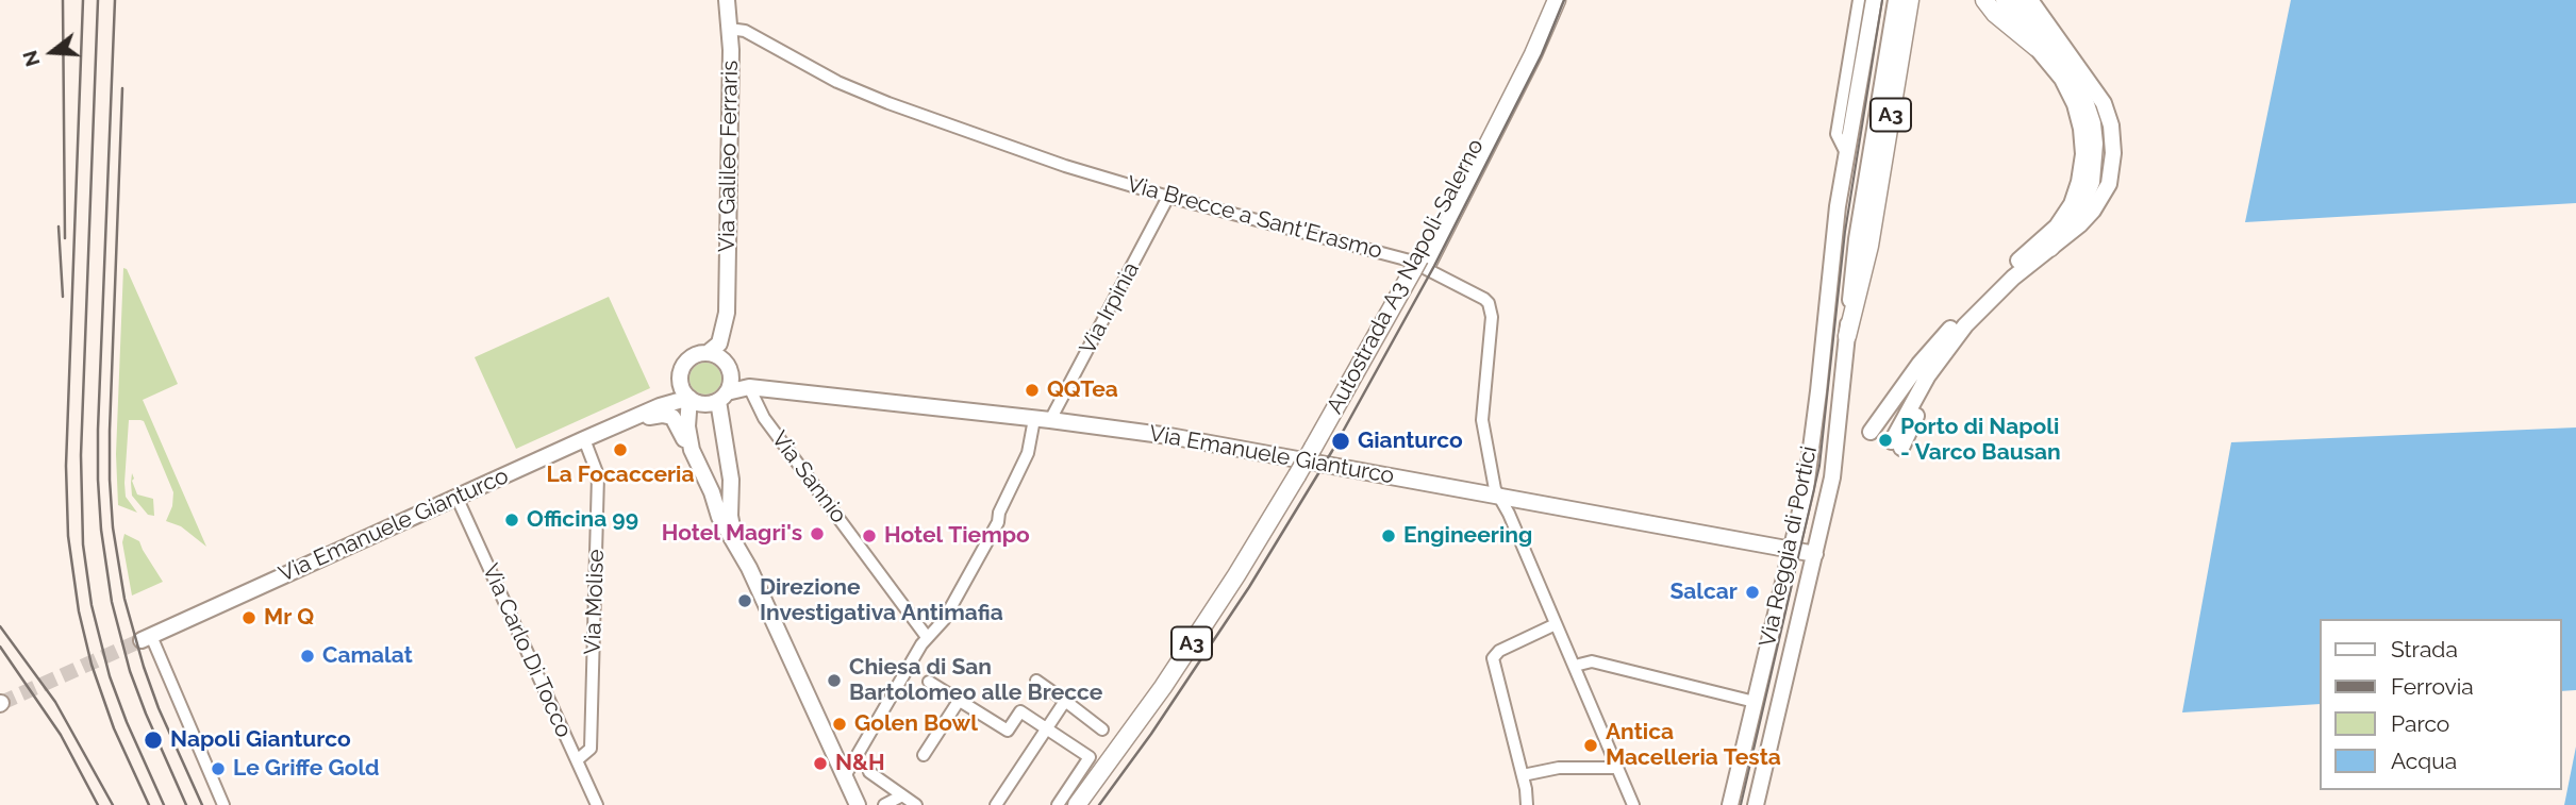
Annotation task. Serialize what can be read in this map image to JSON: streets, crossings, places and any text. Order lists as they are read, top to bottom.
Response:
{
  "streets": {
    "highway": ["A3", "Autostrada A3 Napoli-Salerno"],
    "main road": ["Via Galileo Ferraris", "Via Emanuele Gianturco", "Via Reggia di Portici"],
    "street": [
      "Via Brecce a Sant'Erasmo",
      "Via Irpinia",
      "Via Sannio",
      "Via Molise",
      "Via Carlo Di Tocco"
    ]
  },
  "crossings": [
    ["A3", "Via Reggia di Portici"],
    ["Via Galileo Ferraris", "Via Brecce a Sant'Erasmo"],
    ["Via Galileo Ferraris", "Via Emanuele Gianturco"],
    ["Via Brecce a Sant'Erasmo", "Via Irpinia"],
    ["Via Brecce a Sant'Erasmo", "Via Emanuele Gianturco"],
    ["Via Irpinia", "Via Emanuele Gianturco"],
    ["Via Emanuele Gianturco", "Via Sannio"],
    ["Via Emanuele Gianturco", "Via Reggia di Portici"],
    ["Via Emanuele Gianturco", "Via Molise"],
    ["Via Emanuele Gianturco", "Via Carlo Di Tocco"],
    ["Via Molise", "Via Carlo Di Tocco"]
  ],
  "places": [
    "QQTea",
    "Porto di Napoli - Varco Bausan",
    "Gianturco",
    "La Focacceria",
    "Officina 99",
    "Hotel Magri's",
    "Hotel Tiempo",
    "Engineering",
    "Salcar",
    "Direzione Investigativa Antimafia",
    "Mr Q",
    "Camalat",
    "Chiesa di San Bartolomeo alle Brecce",
    "Golen Bowl",
    "Napoli Gianturco",
    "Antica Macelleria Testa",
    "N&H",
    "Le Griffe Gold"
  ],
  "legend": [
    "Strada",
    "Ferrovia",
    "Parco",
    "Acqua"
  ],
  "north": "left"
}
